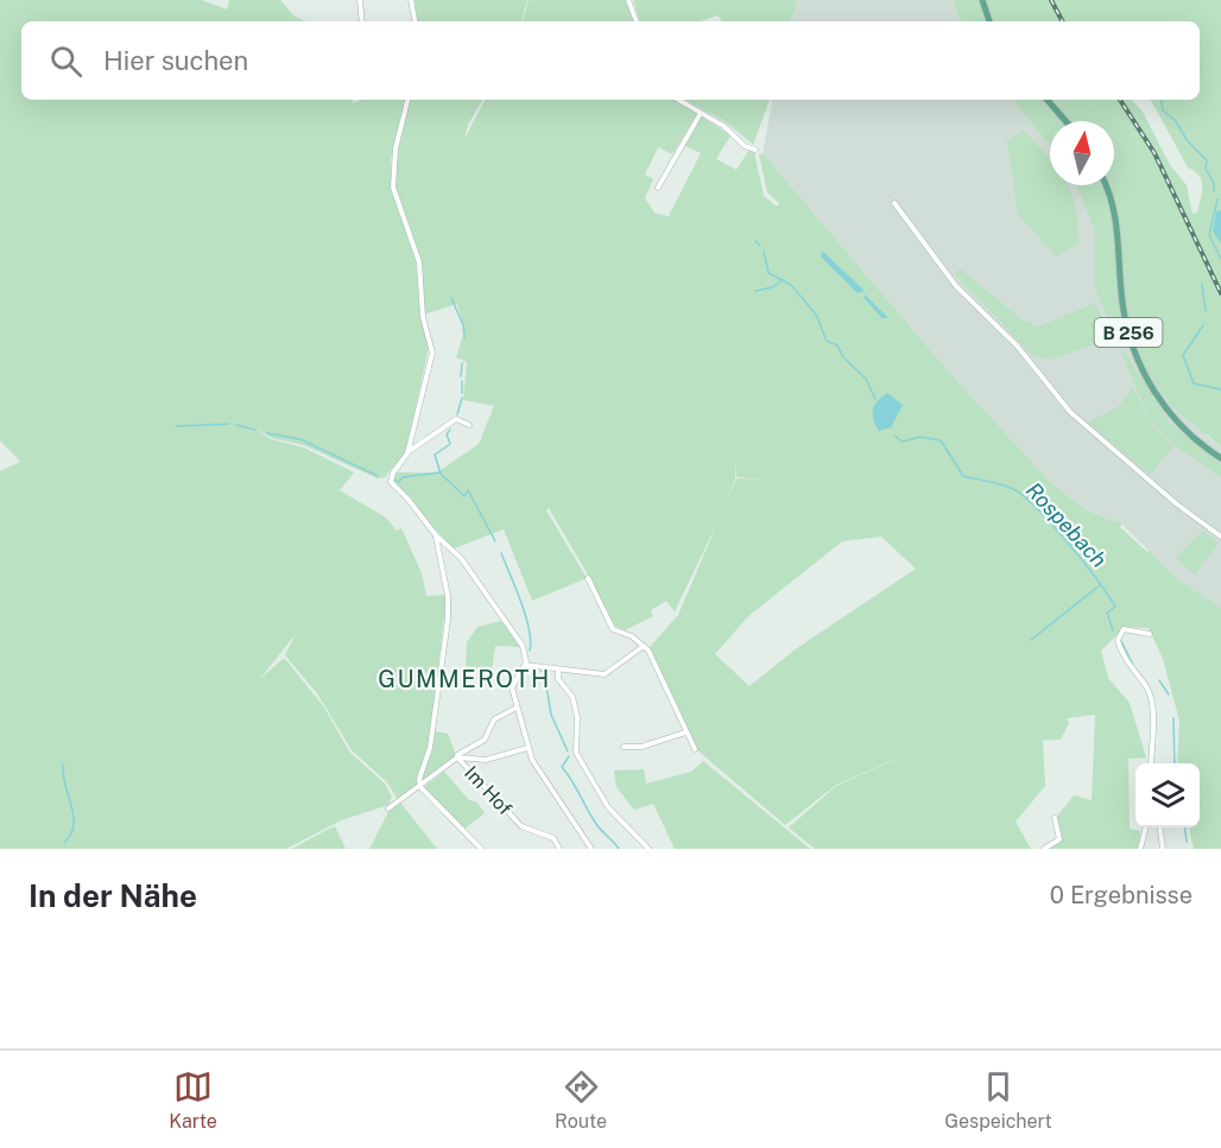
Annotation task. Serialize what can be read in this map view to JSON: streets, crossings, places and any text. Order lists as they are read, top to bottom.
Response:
{
  "streets": {
    "main road": ["B 256"],
    "street": ["Im Hof"]
  },
  "districts": ["GUMMEROTH"],
  "water": ["Rospebach"],
  "north": "top",
  "page": {
    "search": "Hier suchen",
    "heading": ["In der Nähe", "0 Ergebnisse"],
    "nav": ["Karte", "Route", "Gespeichert"]
  }
}
